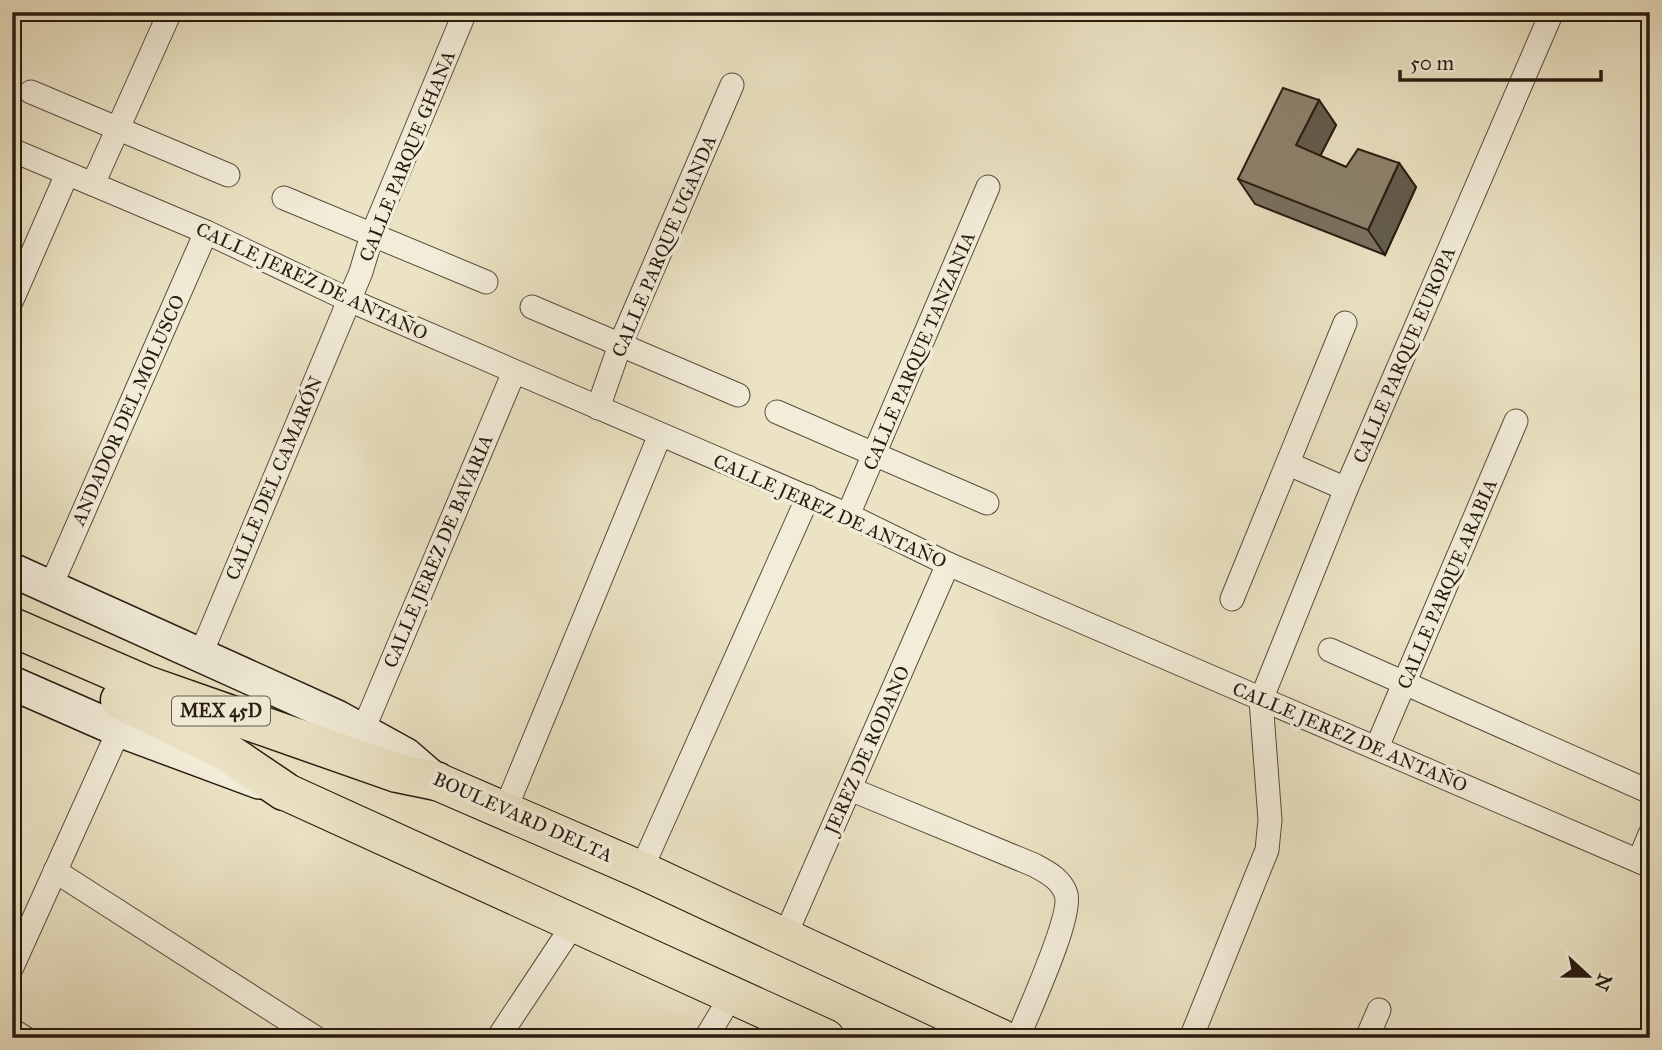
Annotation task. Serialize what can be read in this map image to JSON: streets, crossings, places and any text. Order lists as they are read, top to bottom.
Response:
{
  "streets": {
    "highway": ["MEX 45D"],
    "main road": ["BOULEVARD DELTA"],
    "street": [
      "CALLE PARQUE GHANA",
      "CALLE PARQUE UGANDA",
      "CALLE JEREZ DE ANTAÑO",
      "CALLE PARQUE TANZANIA",
      "CALLE PARQUE EUROPA",
      "ANDADOR DEL MOLUSCO",
      "CALLE DEL CAMARÓN",
      "CALLE JEREZ DE BAVARIA",
      "CALLE PARQUE ARABIA",
      "JEREZ DE RODANO"
    ]
  },
  "crossings": [
    ["CALLE PARQUE GHANA", "CALLE JEREZ DE ANTAÑO"],
    ["CALLE PARQUE GHANA", "CALLE DEL CAMARÓN"],
    ["CALLE PARQUE UGANDA", "CALLE JEREZ DE ANTAÑO"],
    ["CALLE JEREZ DE ANTAÑO", "CALLE PARQUE TANZANIA"],
    ["CALLE JEREZ DE ANTAÑO", "CALLE PARQUE EUROPA"],
    ["CALLE JEREZ DE ANTAÑO", "ANDADOR DEL MOLUSCO"],
    ["CALLE JEREZ DE ANTAÑO", "CALLE DEL CAMARÓN"],
    ["CALLE JEREZ DE ANTAÑO", "CALLE JEREZ DE BAVARIA"],
    ["CALLE JEREZ DE ANTAÑO", "CALLE PARQUE ARABIA"],
    ["CALLE JEREZ DE ANTAÑO", "JEREZ DE RODANO"],
    ["ANDADOR DEL MOLUSCO", "BOULEVARD DELTA"],
    ["CALLE DEL CAMARÓN", "BOULEVARD DELTA"],
    ["CALLE JEREZ DE BAVARIA", "BOULEVARD DELTA"],
    ["MEX 45D", "BOULEVARD DELTA"],
    ["JEREZ DE RODANO", "BOULEVARD DELTA"]
  ],
  "scale_bar": "50 m",
  "north": "right"
}
